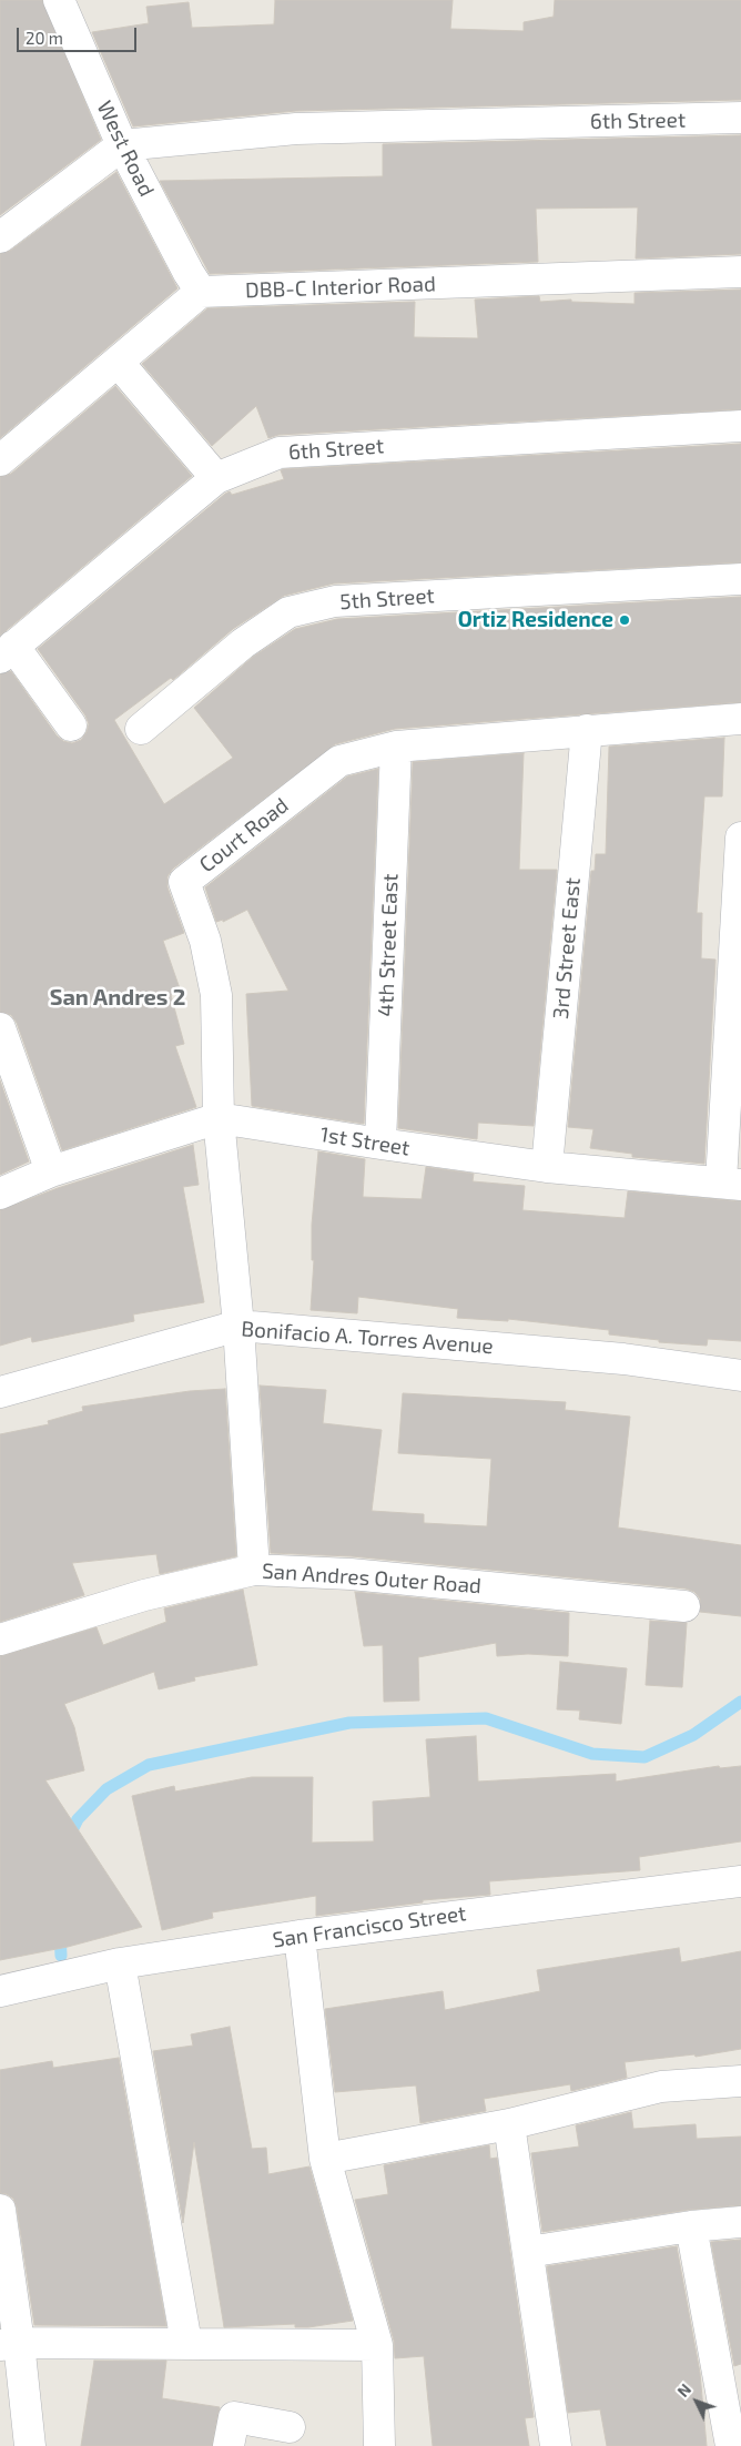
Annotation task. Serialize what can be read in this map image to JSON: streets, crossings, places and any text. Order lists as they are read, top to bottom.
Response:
{
  "streets": {
    "street": [
      "6th Street",
      "West Road",
      "DBB-C Interior Road",
      "5th Street",
      "Court Road",
      "4th Street East",
      "3rd Street East",
      "1st Street",
      "Bonifacio A. Torres Avenue",
      "San Andres Outer Road",
      "San Francisco Street"
    ]
  },
  "crossings": [
    ["6th Street", "West Road"],
    ["West Road", "DBB-C Interior Road"],
    ["Court Road", "4th Street East"],
    ["Court Road", "3rd Street East"],
    ["Court Road", "1st Street"],
    ["Court Road", "Bonifacio A. Torres Avenue"],
    ["Court Road", "San Andres Outer Road"],
    ["4th Street East", "1st Street"],
    ["3rd Street East", "1st Street"]
  ],
  "districts": ["San Andres 2"],
  "places": ["Ortiz Residence"],
  "scale_bar": "20 m",
  "north": "top left"
}
